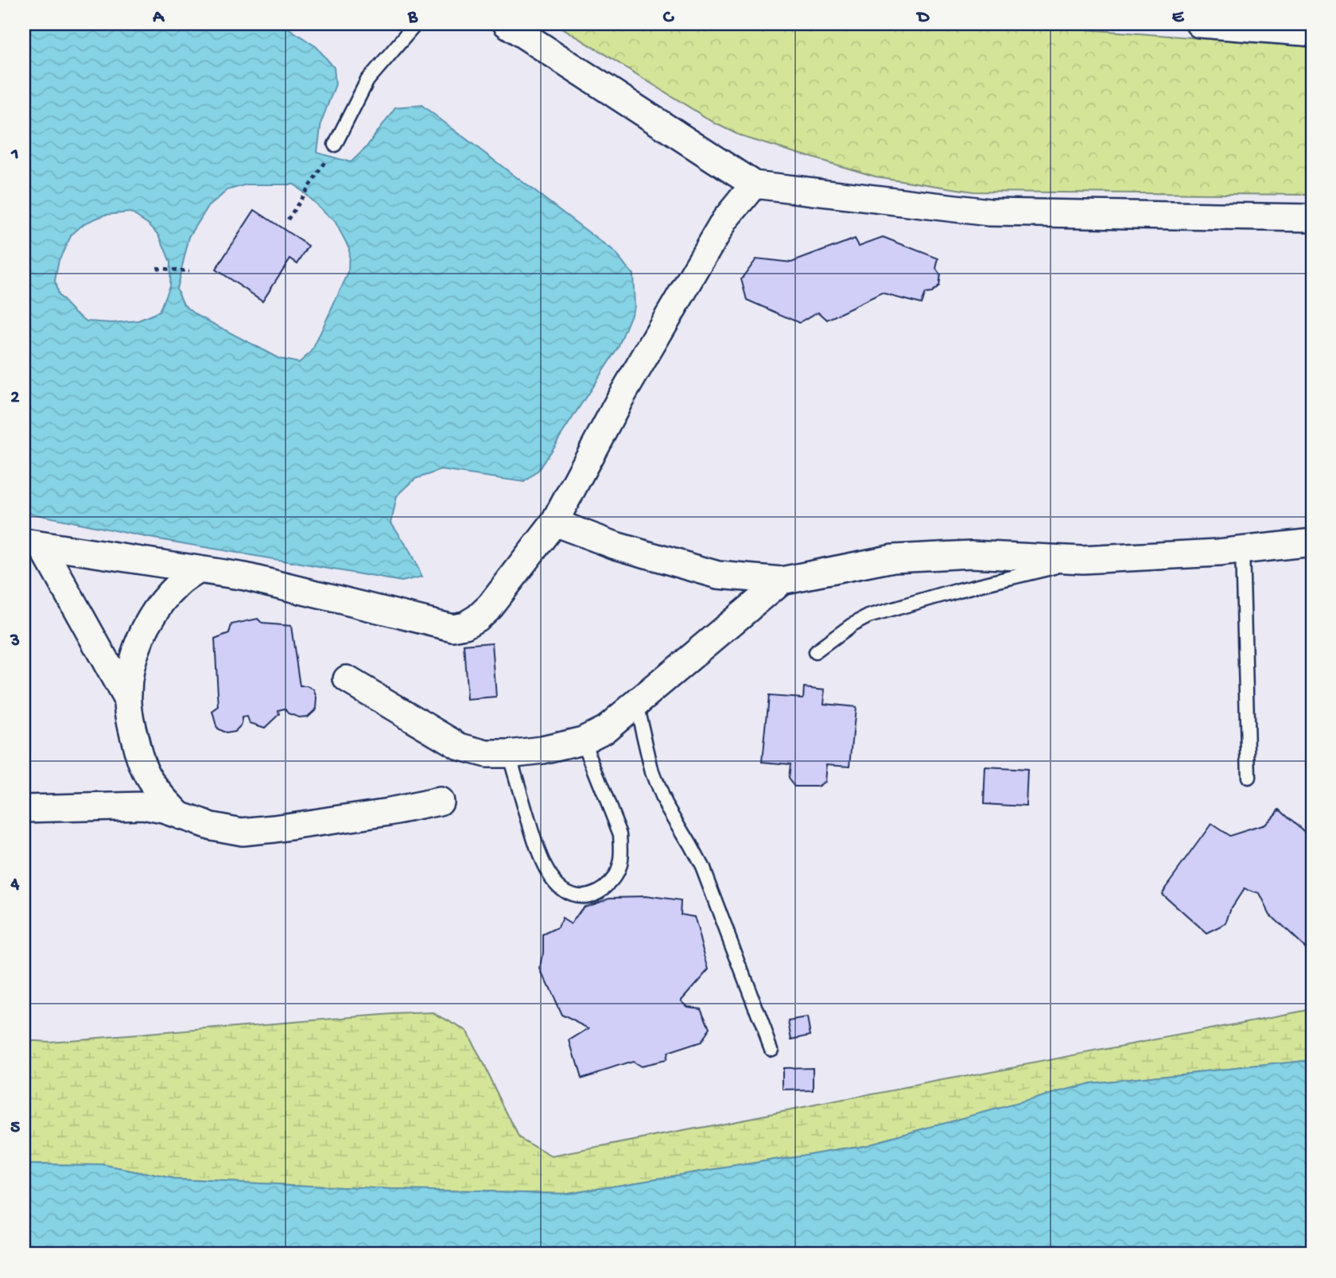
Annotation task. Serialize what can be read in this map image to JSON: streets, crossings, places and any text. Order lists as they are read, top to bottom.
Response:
{
  "grid": {
    "columns": [
      "A",
      "B",
      "C",
      "D",
      "E"
    ],
    "rows": [
      "1",
      "2",
      "3",
      "4",
      "5"
    ]
  }
}
